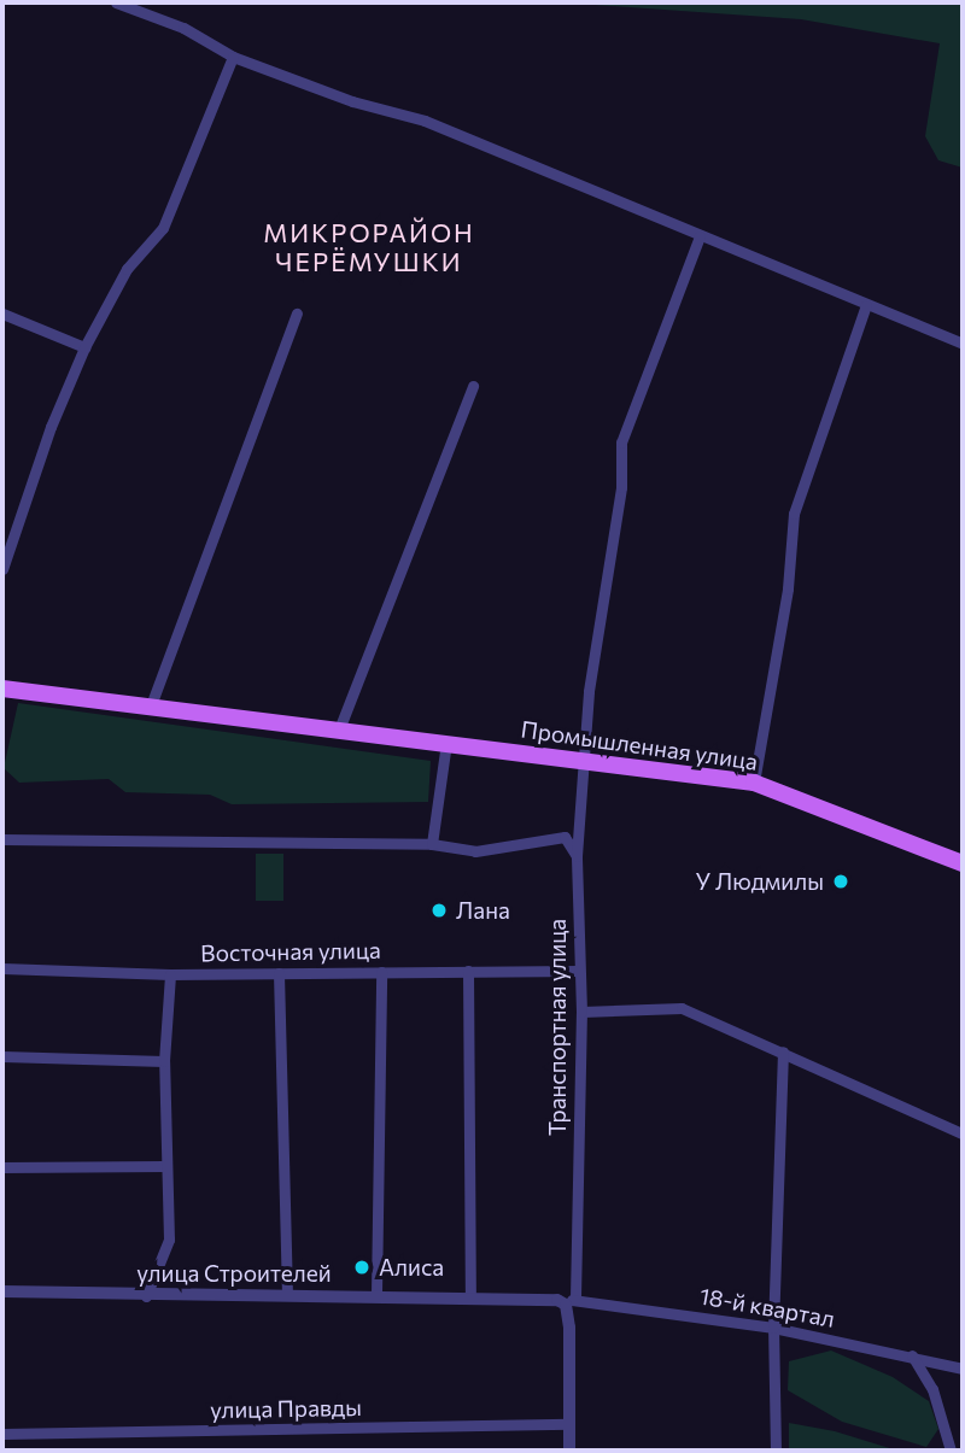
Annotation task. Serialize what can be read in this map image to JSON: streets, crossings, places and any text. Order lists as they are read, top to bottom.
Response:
{
  "streets": {
    "main road": ["Промышленная улица"],
    "street": [
      "Восточная улица",
      "Транспортная улица",
      "улица Строителей",
      "18-й квартал",
      "улица Правды"
    ]
  },
  "crossings": [
    ["Промышленная улица", "Транспортная улица"],
    ["Восточная улица", "Транспортная улица"],
    ["Транспортная улица", "улица Строителей"],
    ["Транспортная улица", "18-й квартал"],
    ["Транспортная улица", "улица Правды"],
    ["улица Строителей", "18-й квартал"]
  ],
  "districts": ["МИКРОРАЙОН ЧЕРЁМУШКИ"],
  "places": ["У Людмилы", "Лана", "Алиса"]
}
